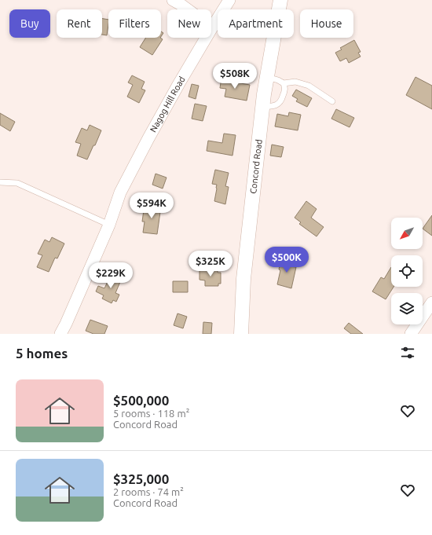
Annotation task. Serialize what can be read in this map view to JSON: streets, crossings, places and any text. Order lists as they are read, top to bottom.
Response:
{
  "streets": {
    "street": ["Nagog Hill Road", "Concord Road"]
  },
  "north": "bottom left",
  "page": {
    "chip": [
      "Buy",
      "Rent",
      "Filters",
      "New",
      "Apartment",
      "House"
    ],
    "price": [
      "$508K",
      "$594K",
      "$500K",
      "$325K",
      "$229K"
    ],
    "heading": "5 homes",
    "list": [
      {
        "name": "$500,000",
        "note": "5 rooms · 118 m² · Concord Road"
      },
      {
        "name": "$325,000",
        "note": "2 rooms · 74 m² · Concord Road"
      }
    ]
  }
}
